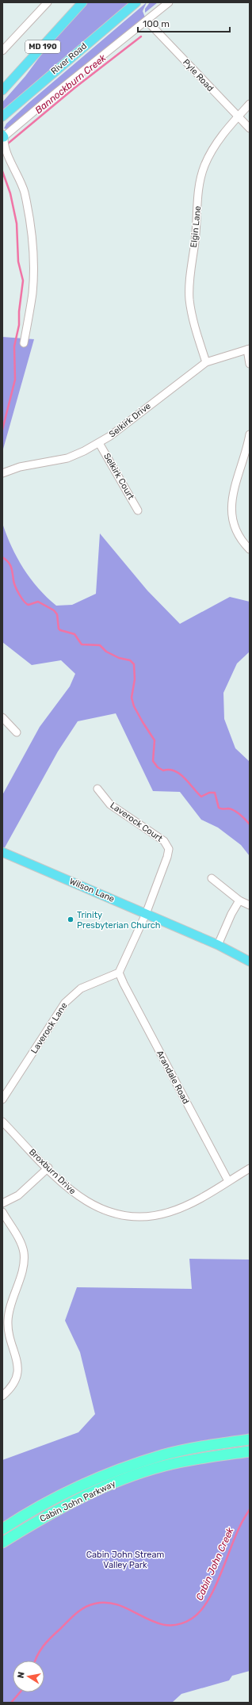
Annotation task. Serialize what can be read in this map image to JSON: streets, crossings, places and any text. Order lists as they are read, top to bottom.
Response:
{
  "streets": {
    "highway": ["Cabin John Parkway"],
    "main road": ["MD 190", "River Road", "Wilson Lane"],
    "street": [
      "Pyle Road",
      "Elgin Lane",
      "Selkirk Drive",
      "Selkirk Court",
      "Laverock Court",
      "Laverock Lane",
      "Arandale Road",
      "Broxburn Drive"
    ]
  },
  "crossings": [
    ["River Road", "Pyle Road"],
    ["Pyle Road", "Elgin Lane"],
    ["Elgin Lane", "Selkirk Drive"],
    ["Selkirk Drive", "Selkirk Court"],
    ["Laverock Court", "Wilson Lane"],
    ["Laverock Lane", "Arandale Road"],
    ["Arandale Road", "Broxburn Drive"]
  ],
  "water": ["Bannockburn Creek", "Cabin John Creek"],
  "parks": ["Cabin John Stream Valley Park"],
  "places": ["Trinity Presbyterian Church"],
  "scale_bar": "100 m",
  "north": "left"
}
